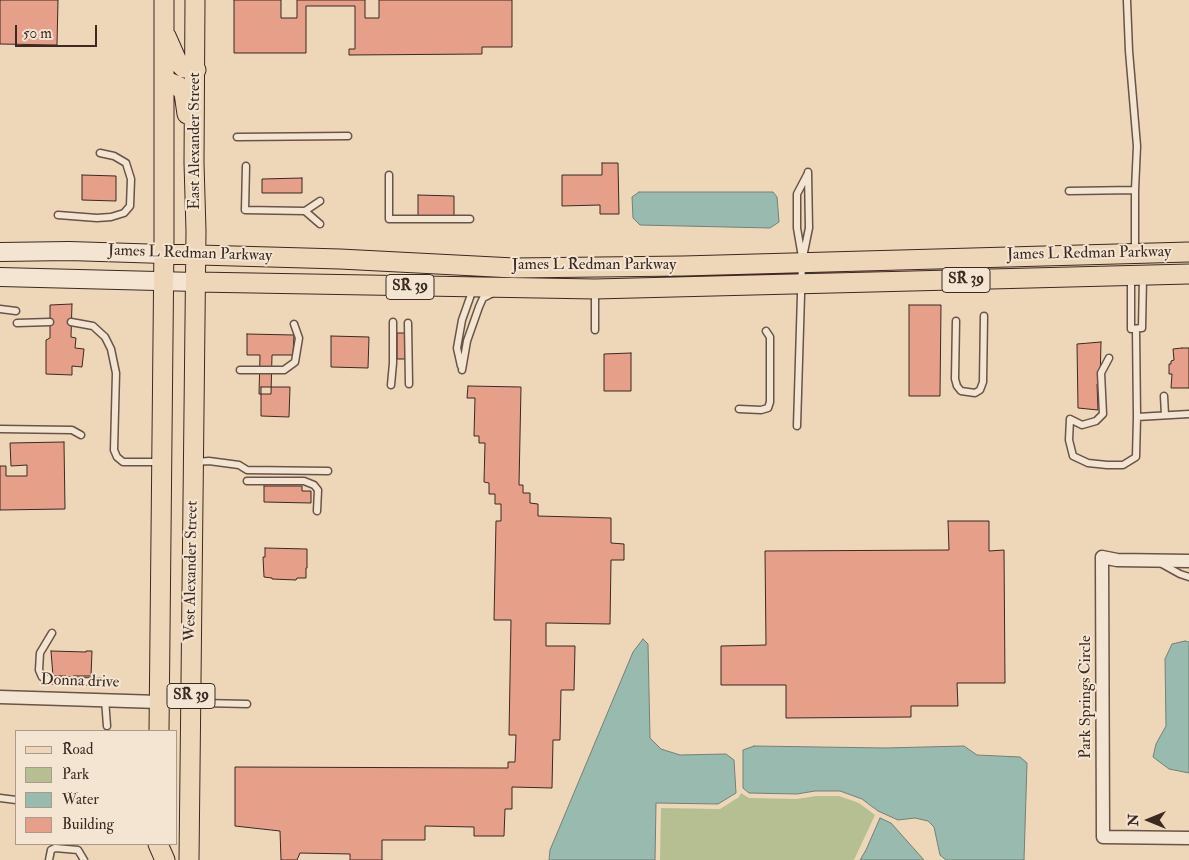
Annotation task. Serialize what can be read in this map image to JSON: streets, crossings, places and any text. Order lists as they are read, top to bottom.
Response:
{
  "streets": {
    "main road": [
      "East Alexander Street",
      "James L Redman Parkway",
      "SR 39",
      "West Alexander Street"
    ],
    "street": ["Donna drive", "Park Springs Circle"]
  },
  "crossings": [
    ["East Alexander Street", "James L Redman Parkway"],
    ["East Alexander Street", "West Alexander Street"],
    ["James L Redman Parkway", "West Alexander Street"],
    ["West Alexander Street", "Donna drive"]
  ],
  "legend": [
    "Road",
    "Park",
    "Water",
    "Building"
  ],
  "scale_bar": "50 m",
  "north": "left"
}
